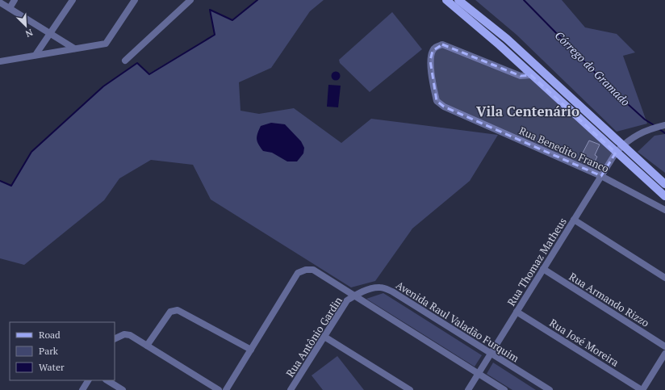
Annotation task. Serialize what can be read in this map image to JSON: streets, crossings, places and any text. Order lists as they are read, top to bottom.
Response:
{
  "streets": {
    "street": [
      "Rua Benedito Franco",
      "Rua Thomaz Matheus",
      "Rua Armando Rizzo",
      "Avenida Raul Valadão Furquim",
      "Rua Antônio Gardin",
      "Rua José Moreira"
    ]
  },
  "crossings": [
    ["Rua Benedito Franco", "Rua Thomaz Matheus"],
    ["Rua Thomaz Matheus", "Rua Armando Rizzo"],
    ["Rua Thomaz Matheus", "Avenida Raul Valadão Furquim"],
    ["Rua Thomaz Matheus", "Rua José Moreira"],
    ["Avenida Raul Valadão Furquim", "Rua Antônio Gardin"]
  ],
  "districts": ["Vila Centenário"],
  "water": ["Córrego do Gramado"],
  "legend": ["Road", "Park", "Water"],
  "north": "bottom right"
}
